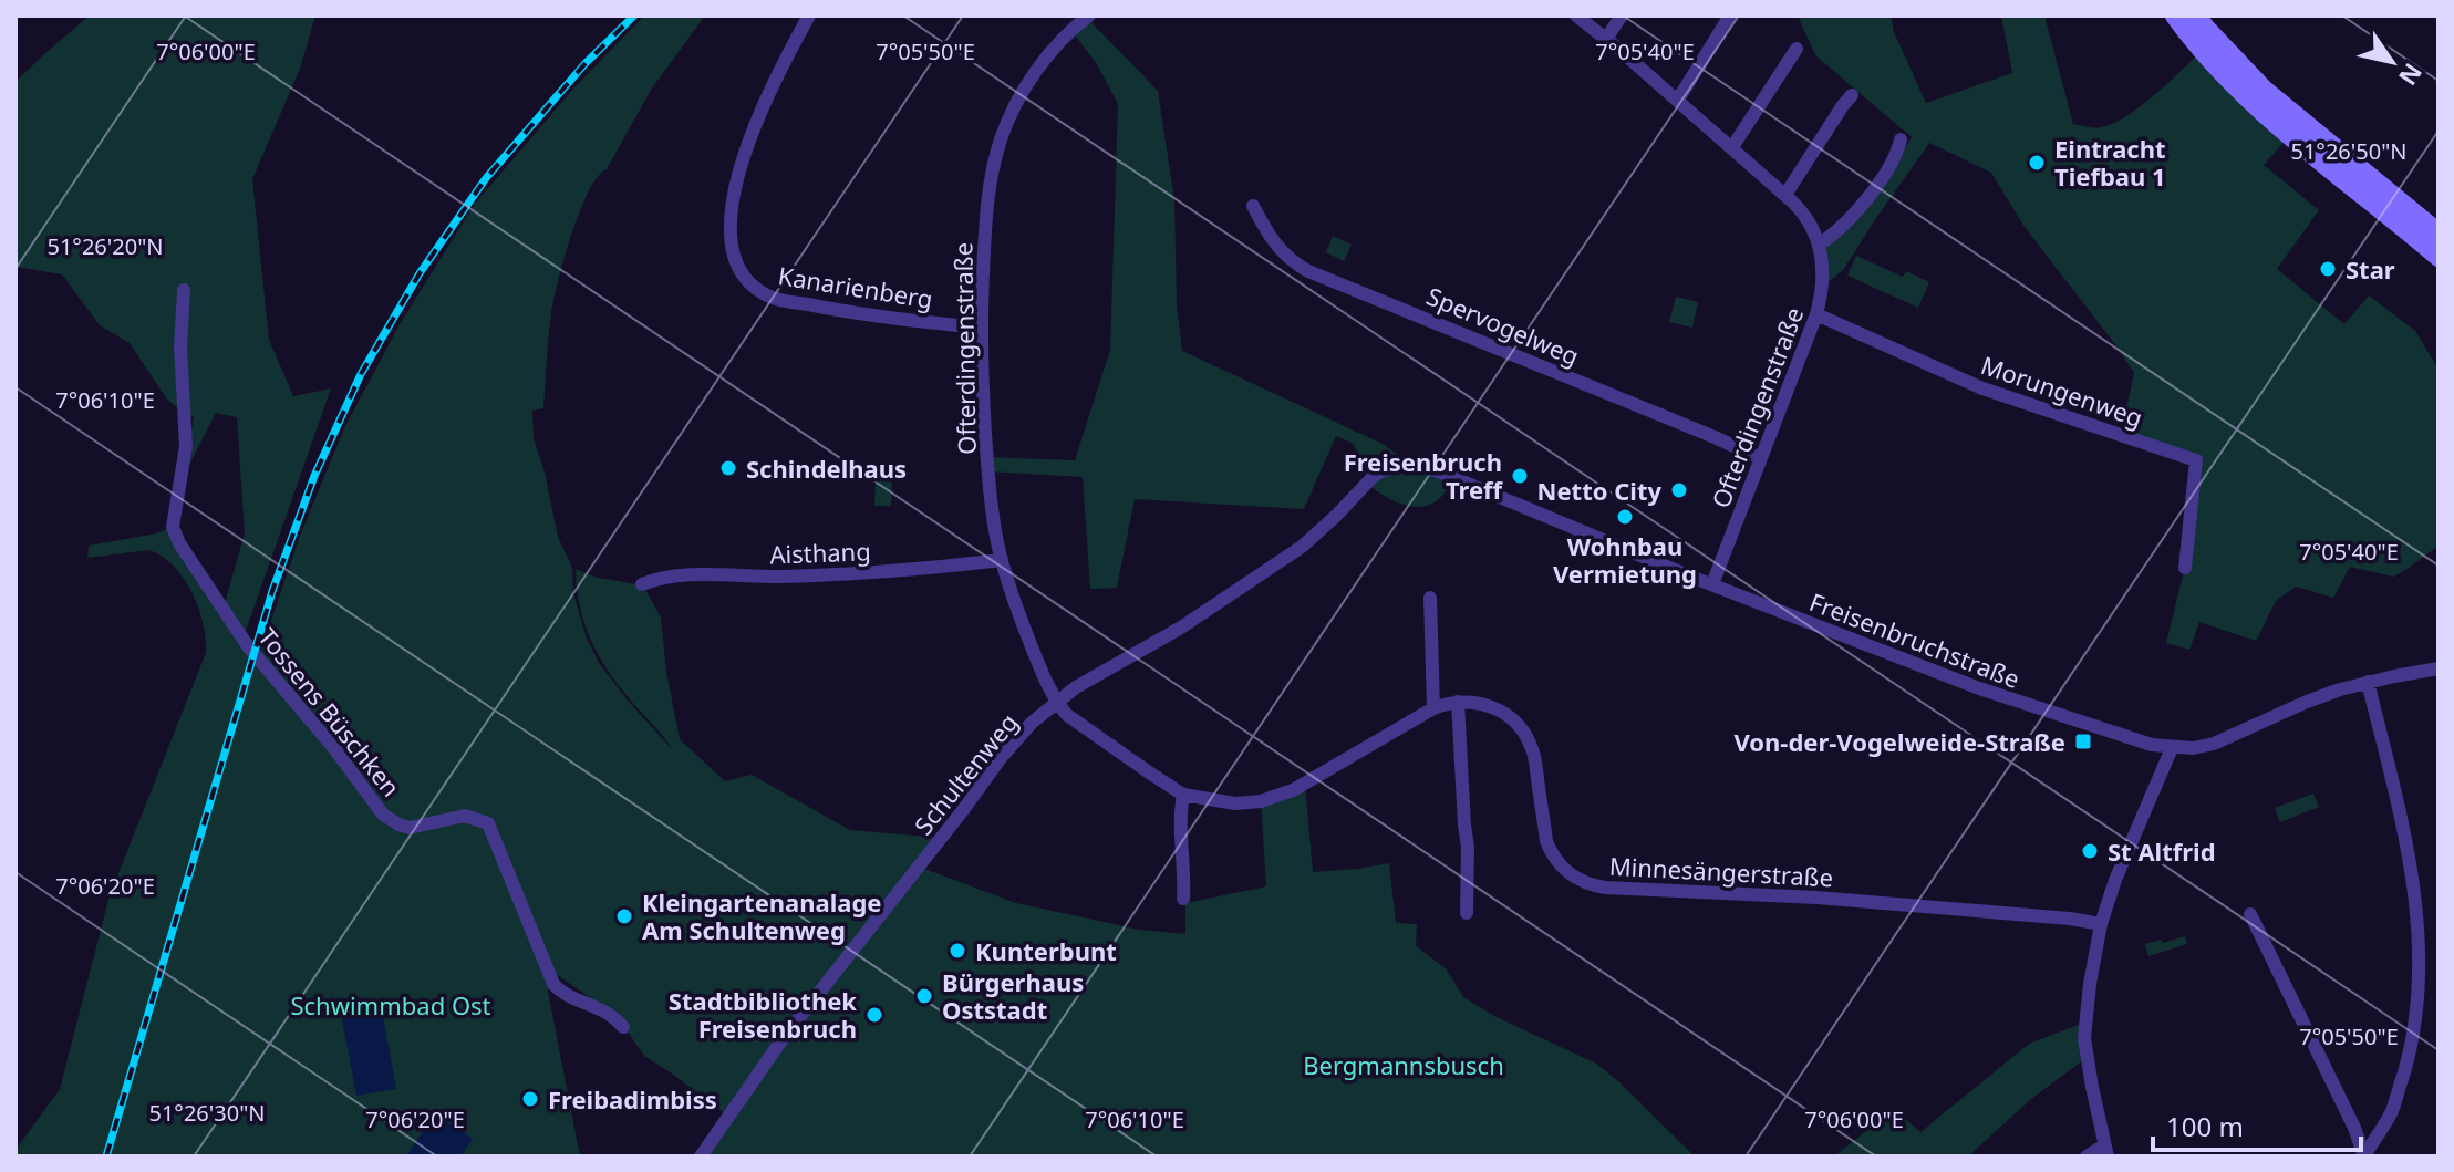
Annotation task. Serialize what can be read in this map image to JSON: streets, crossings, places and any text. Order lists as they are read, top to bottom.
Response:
{
  "streets": {
    "street": [
      "Kanarienberg",
      "Spervogelweg",
      "Ofterdingenstraße",
      "Morungenweg",
      "Aisthang",
      "Freisenbruchstraße",
      "Tossens Büschken",
      "Schultenweg",
      "Minnesängerstraße"
    ]
  },
  "crossings": [
    ["Kanarienberg", "Ofterdingenstraße"],
    ["Spervogelweg", "Ofterdingenstraße"],
    ["Ofterdingenstraße", "Morungenweg"],
    ["Ofterdingenstraße", "Aisthang"],
    ["Ofterdingenstraße", "Freisenbruchstraße"],
    ["Ofterdingenstraße", "Schultenweg"],
    ["Ofterdingenstraße", "Minnesängerstraße"],
    ["Freisenbruchstraße", "Schultenweg"],
    ["Schultenweg", "Minnesängerstraße"]
  ],
  "parks": ["Schwimmbad Ost", "Bergmannsbusch"],
  "places": {
    "other": [
      "Eintracht Tiefbau 1",
      "Star",
      "Schindelhaus",
      "Freisenbruch Treff",
      "Netto City",
      "Wohnbau Vermietung",
      "St Altfrid",
      "Kleingartenanalage Am Schultenweg",
      "Kunterbunt",
      "Bürgerhaus Oststadt",
      "Stadtbibliothek Freisenbruch",
      "Freibadimbiss"
    ],
    "transit": ["Von-der-Vogelweide-Straße"]
  },
  "scale_bar": "100 m",
  "north": "bottom right",
  "coordinates": [
    "7°06'00\"E",
    "7°05'40\"E",
    "7°05'50\"E",
    "51°26'50\"N",
    "51°26'20\"N",
    "7°06'10\"E",
    "7°06'20\"E",
    "51°26'30\"N"
  ]
}
